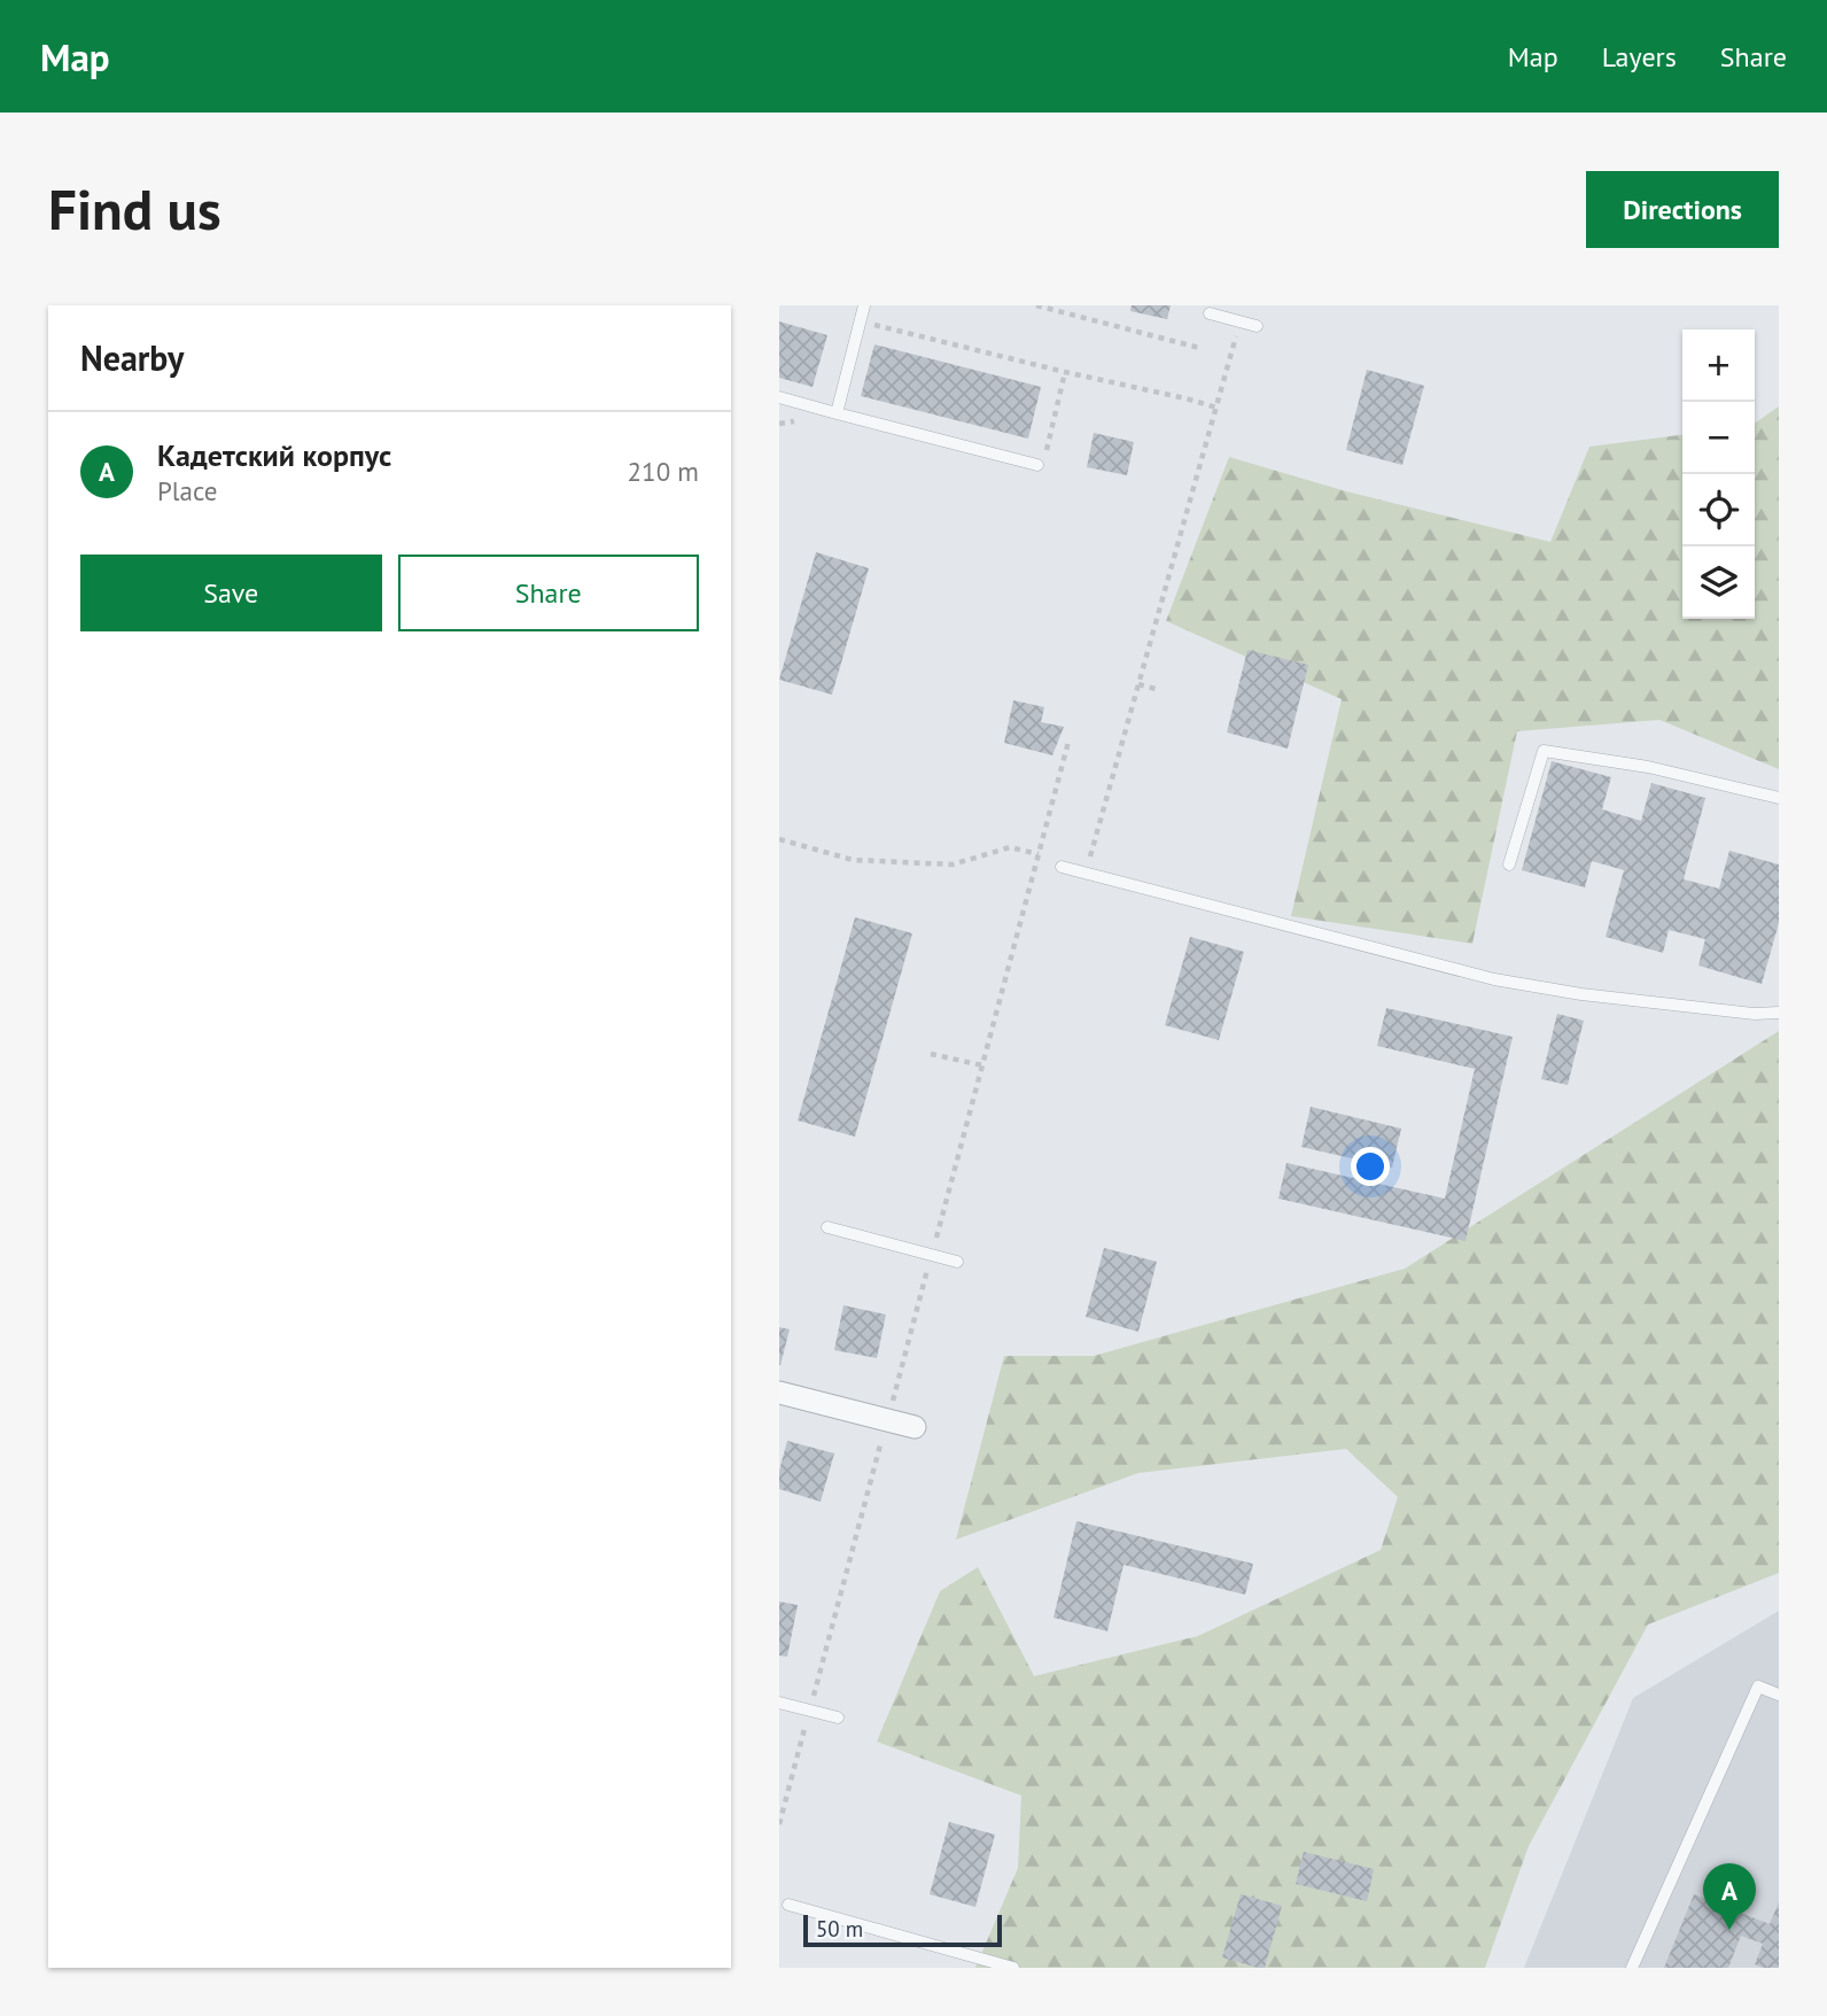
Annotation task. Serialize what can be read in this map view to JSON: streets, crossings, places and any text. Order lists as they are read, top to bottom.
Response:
{
  "scale_bar": "50 m",
  "page": {
    "header": "Map",
    "nav": ["Map", "Layers", "Share"],
    "buttons": [
      "Directions",
      ["Save", "Share"]
    ],
    "title": "Find us",
    "heading": "Nearby",
    "map_buttons": ["+", "−"],
    "list": [
      {
        "mark": "A",
        "name": "Кадетский корпус",
        "note": "Place",
        "value": "210 m"
      }
    ],
    "pins": "A",
    "scale": "50 m"
  }
}
